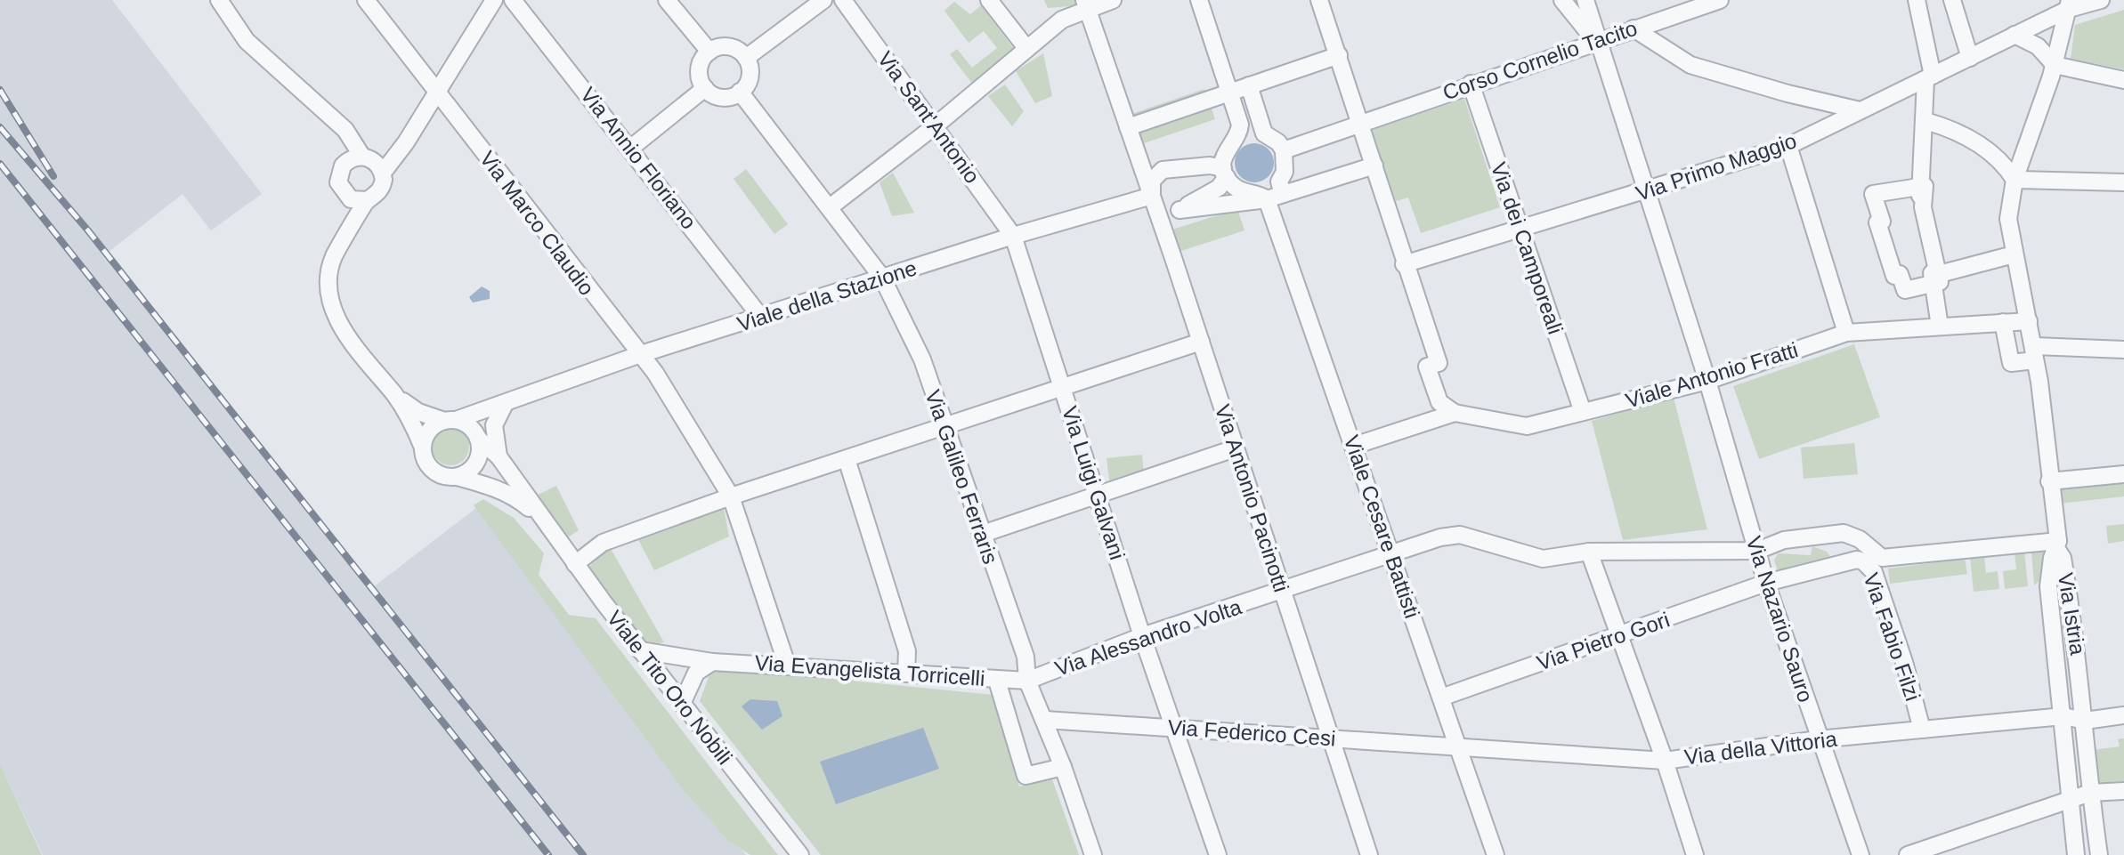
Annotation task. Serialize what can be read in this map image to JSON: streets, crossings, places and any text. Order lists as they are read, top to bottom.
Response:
{
  "streets": {
    "street": [
      "Corso Cornelio Tacito",
      "Via Sant'Antonio",
      "Via Annio Floriano",
      "Via Primo Maggio",
      "Via Marco Claudio",
      "Via dei Camporeali",
      "Viale della Stazione",
      "Viale Antonio Fratti",
      "Via Galileo Ferraris",
      "Via Luigi Galvani",
      "Via Antonio Pacinotti",
      "Viale Cesare Battisti",
      "Via Istria",
      "Via Nazario Sauro",
      "Via Fabio Filzi",
      "Via Alessandro Volta",
      "Via Pietro Gori",
      "Via Evangelista Torricelli",
      "Viale Tito Oro Nobili",
      "Via Federico Cesi",
      "Via della Vittoria"
    ]
  },
  "crossings": [
    ["Corso Cornelio Tacito", "Via dei Camporeali"],
    ["Corso Cornelio Tacito", "Via Nazario Sauro"],
    ["Via Sant'Antonio", "Viale della Stazione"],
    ["Via Sant'Antonio", "Via Luigi Galvani"],
    ["Via Annio Floriano", "Viale della Stazione"],
    ["Via Primo Maggio", "Via dei Camporeali"],
    ["Via Primo Maggio", "Via Nazario Sauro"],
    ["Via Marco Claudio", "Viale della Stazione"],
    ["Via Marco Claudio", "Via Evangelista Torricelli"],
    ["Via dei Camporeali", "Viale Antonio Fratti"],
    ["Viale della Stazione", "Via Galileo Ferraris"],
    ["Viale della Stazione", "Via Luigi Galvani"],
    ["Viale della Stazione", "Via Antonio Pacinotti"],
    ["Viale della Stazione", "Viale Tito Oro Nobili"],
    ["Viale Antonio Fratti", "Via Nazario Sauro"],
    ["Via Galileo Ferraris", "Via Alessandro Volta"],
    ["Via Galileo Ferraris", "Via Evangelista Torricelli"],
    ["Via Galileo Ferraris", "Via Federico Cesi"],
    ["Via Luigi Galvani", "Via Alessandro Volta"],
    ["Via Luigi Galvani", "Via Federico Cesi"],
    ["Via Antonio Pacinotti", "Via Alessandro Volta"],
    ["Via Antonio Pacinotti", "Via Federico Cesi"],
    ["Viale Cesare Battisti", "Via Alessandro Volta"],
    ["Viale Cesare Battisti", "Via Pietro Gori"],
    ["Viale Cesare Battisti", "Via Federico Cesi"],
    ["Viale Cesare Battisti", "Via della Vittoria"],
    ["Via Istria", "Via della Vittoria"],
    ["Via Nazario Sauro", "Via Fabio Filzi"],
    ["Via Nazario Sauro", "Via Alessandro Volta"],
    ["Via Nazario Sauro", "Via Pietro Gori"],
    ["Via Nazario Sauro", "Via della Vittoria"],
    ["Via Fabio Filzi", "Via Pietro Gori"],
    ["Via Fabio Filzi", "Via della Vittoria"],
    ["Via Alessandro Volta", "Via Evangelista Torricelli"],
    ["Via Evangelista Torricelli", "Viale Tito Oro Nobili"],
    ["Via Federico Cesi", "Via della Vittoria"]
  ]
}
